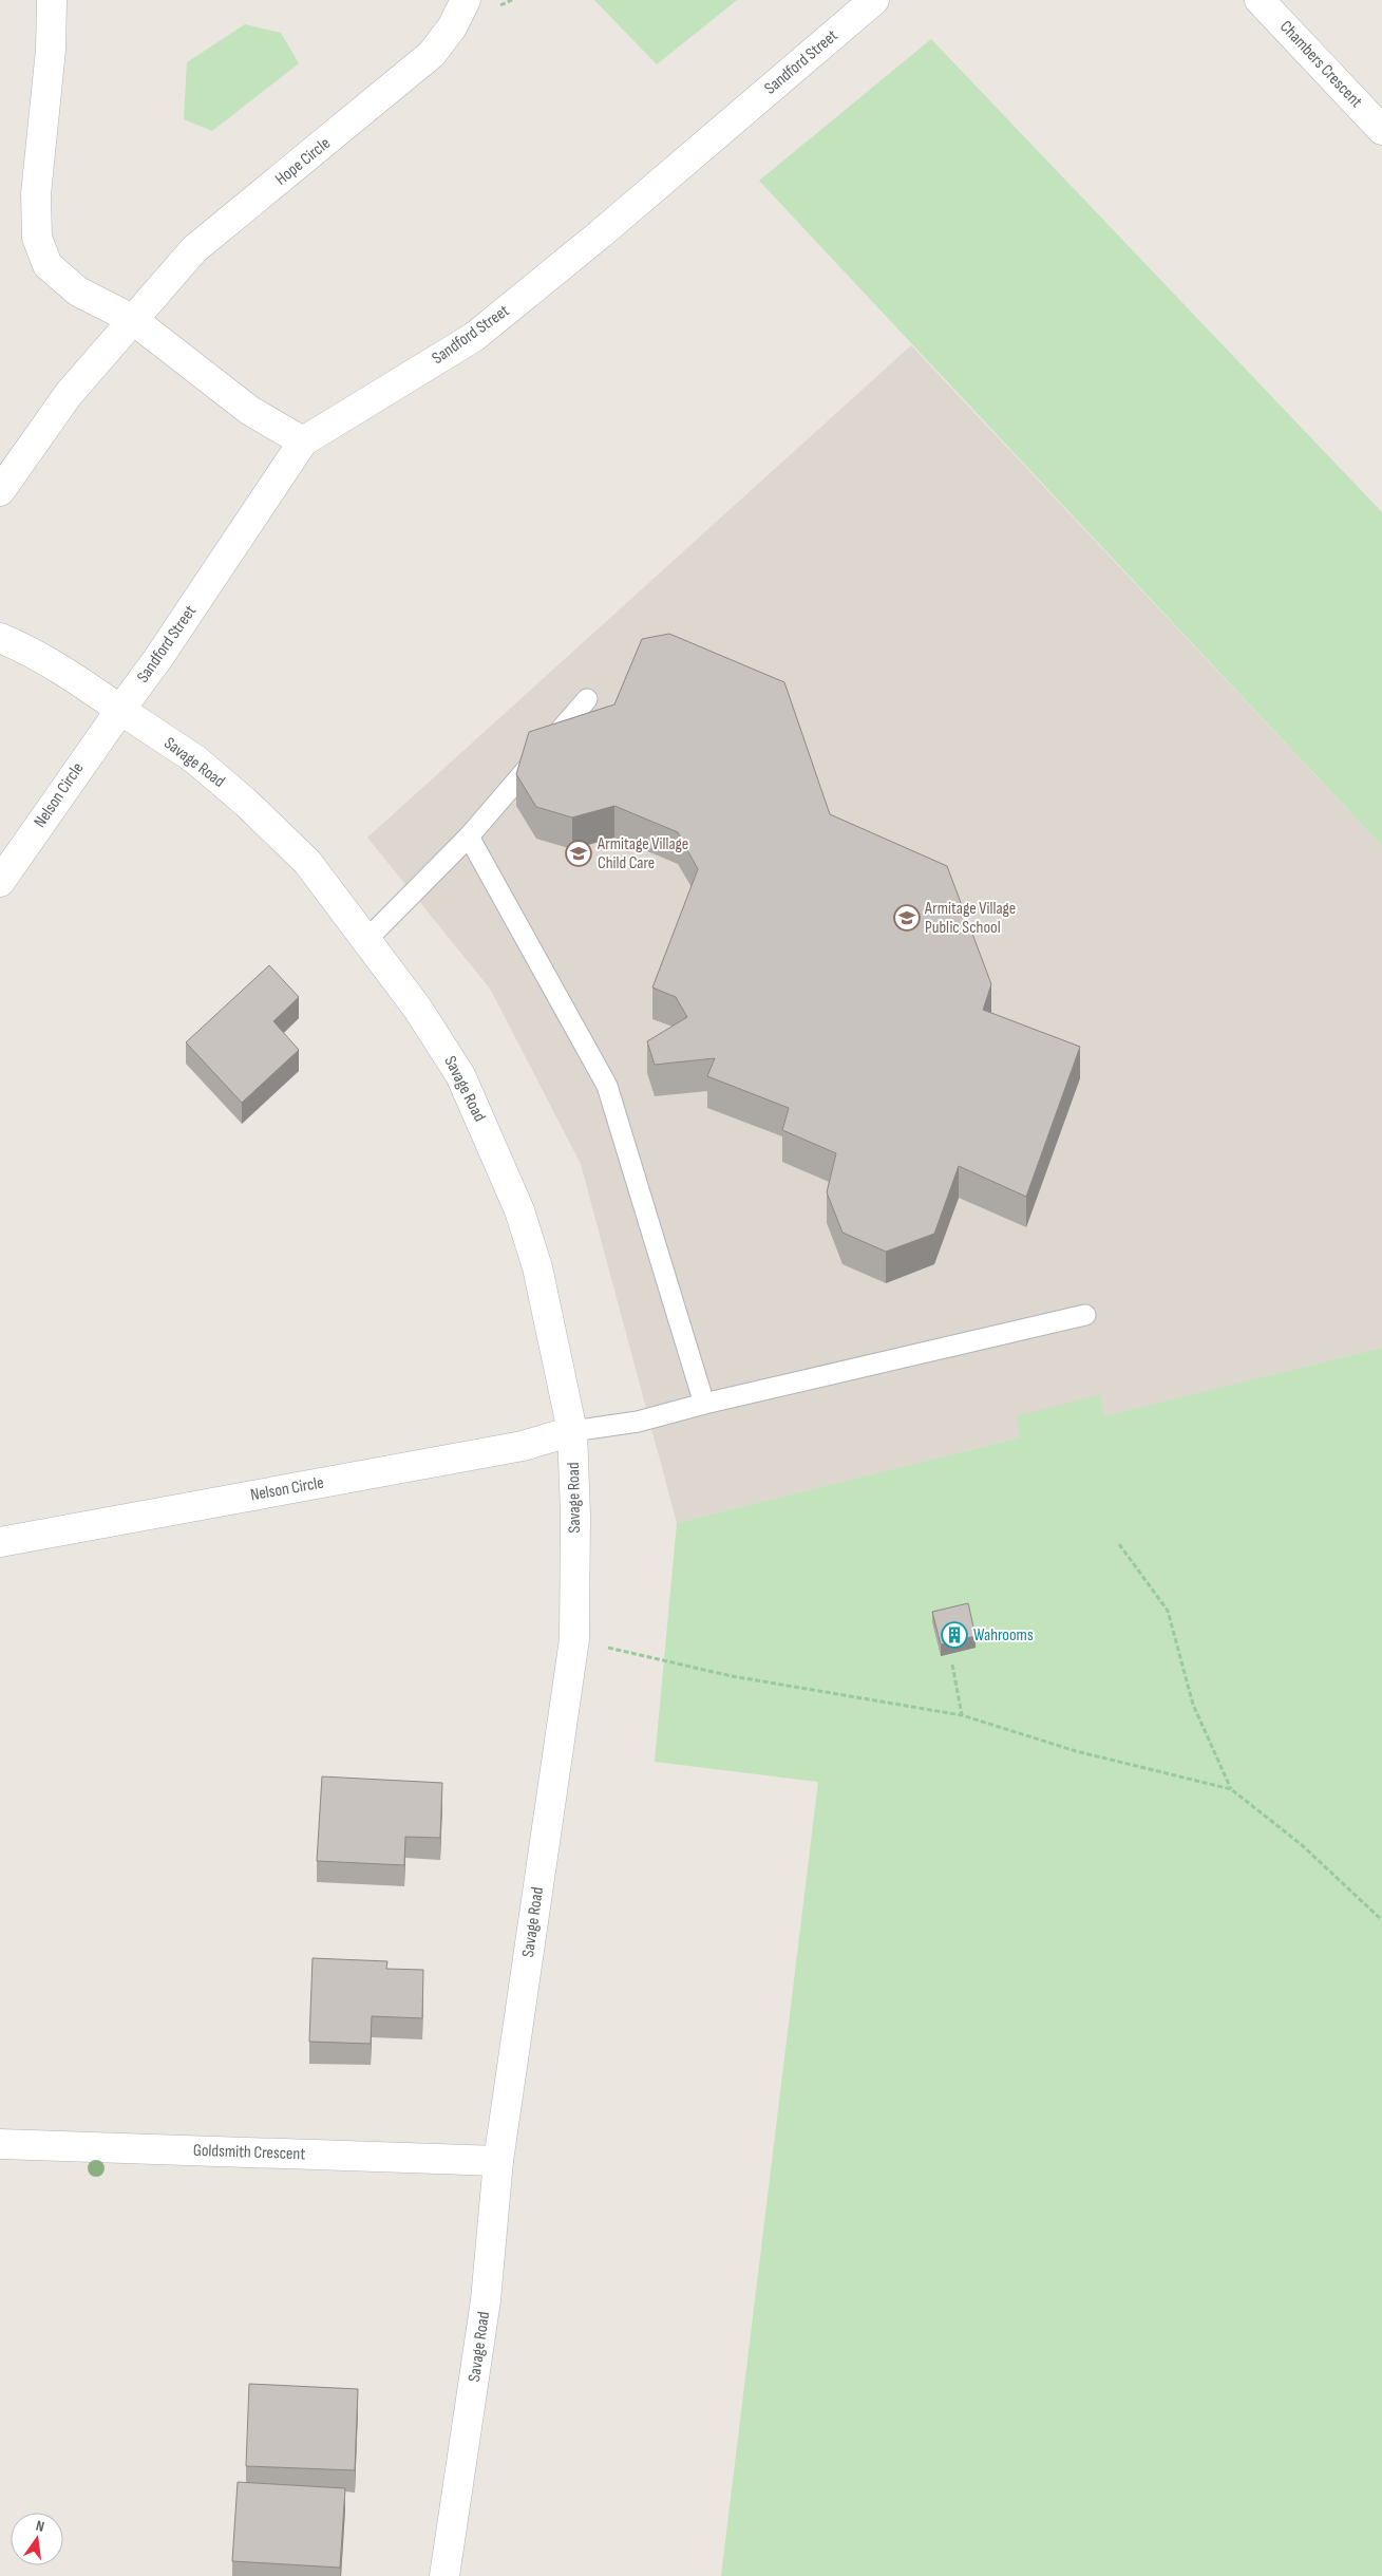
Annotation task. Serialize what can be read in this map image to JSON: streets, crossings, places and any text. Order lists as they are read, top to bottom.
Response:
{
  "streets": {
    "street": [
      "Sandford Street",
      "Chambers Crescent",
      "Hope Circle",
      "Savage Road",
      "Nelson Circle",
      "Goldsmith Crescent"
    ]
  },
  "crossings": [
    ["Sandford Street", "Savage Road"],
    ["Sandford Street", "Nelson Circle"],
    ["Savage Road", "Nelson Circle"],
    ["Savage Road", "Goldsmith Crescent"]
  ],
  "places": {
    "school or university": ["Armitage Village Child Care", "Armitage Village Public School"],
    "building": ["Wahrooms"]
  },
  "north": "top"
}
